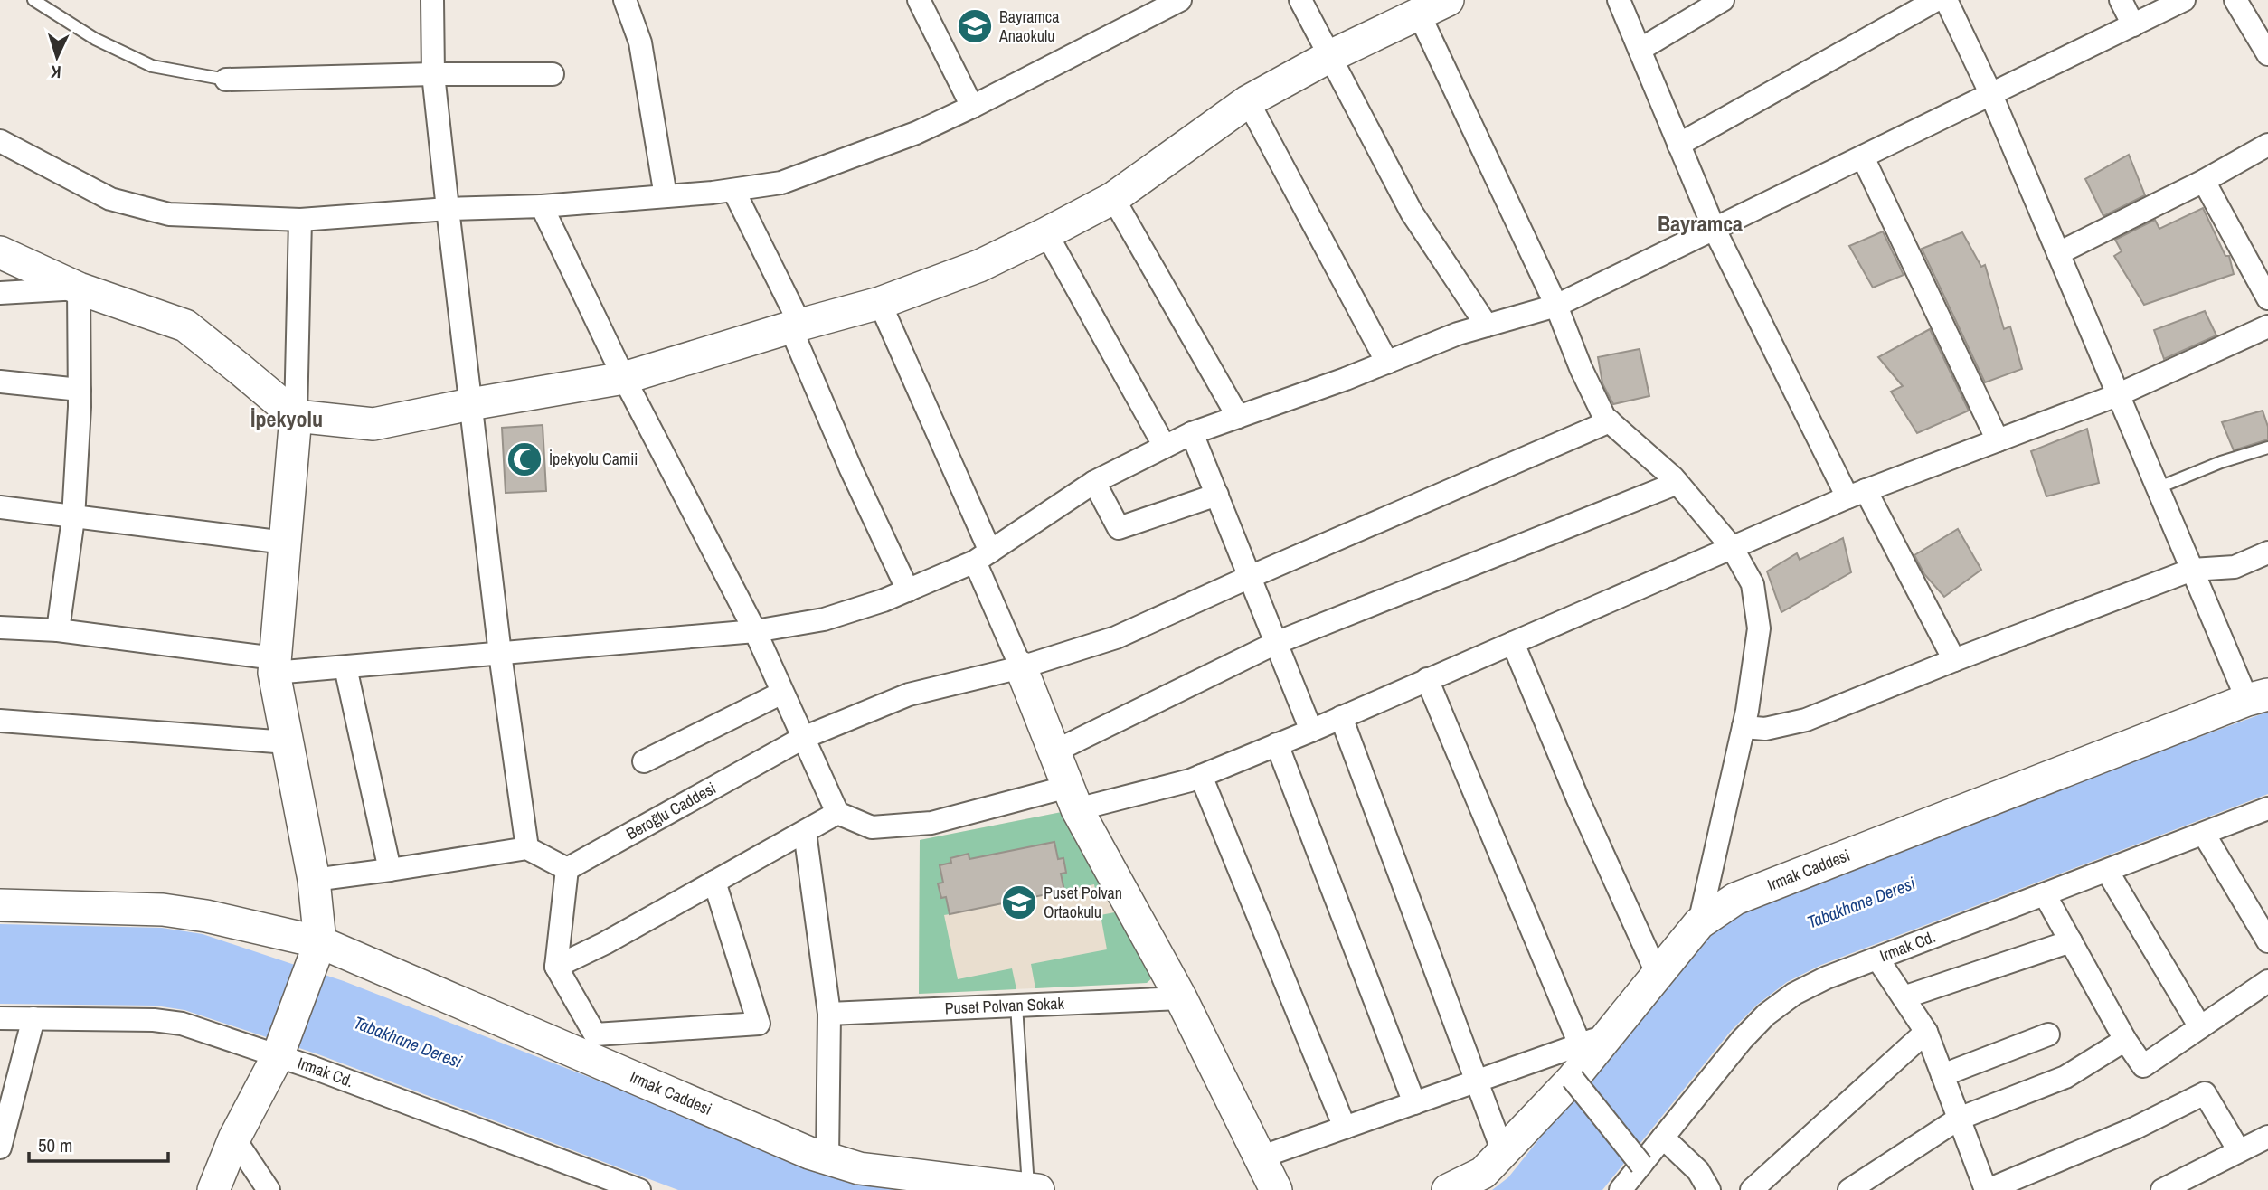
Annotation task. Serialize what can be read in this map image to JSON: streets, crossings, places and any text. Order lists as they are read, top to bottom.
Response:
{
  "streets": {
    "street": [
      "Beroğlu Caddesi",
      "Irmak Caddesi",
      "Irmak Cd.",
      "Puset Polvan Sokak"
    ]
  },
  "districts": ["Bayramca", "İpekyolu"],
  "water": ["Tabakhane Deresi"],
  "places": {
    "school or university": ["Bayramca Anaokulu", "Puset Polvan Ortaokulu"],
    "mosque": ["İpekyolu Camii"]
  },
  "scale_bar": "50 m",
  "north": "bottom"
}
